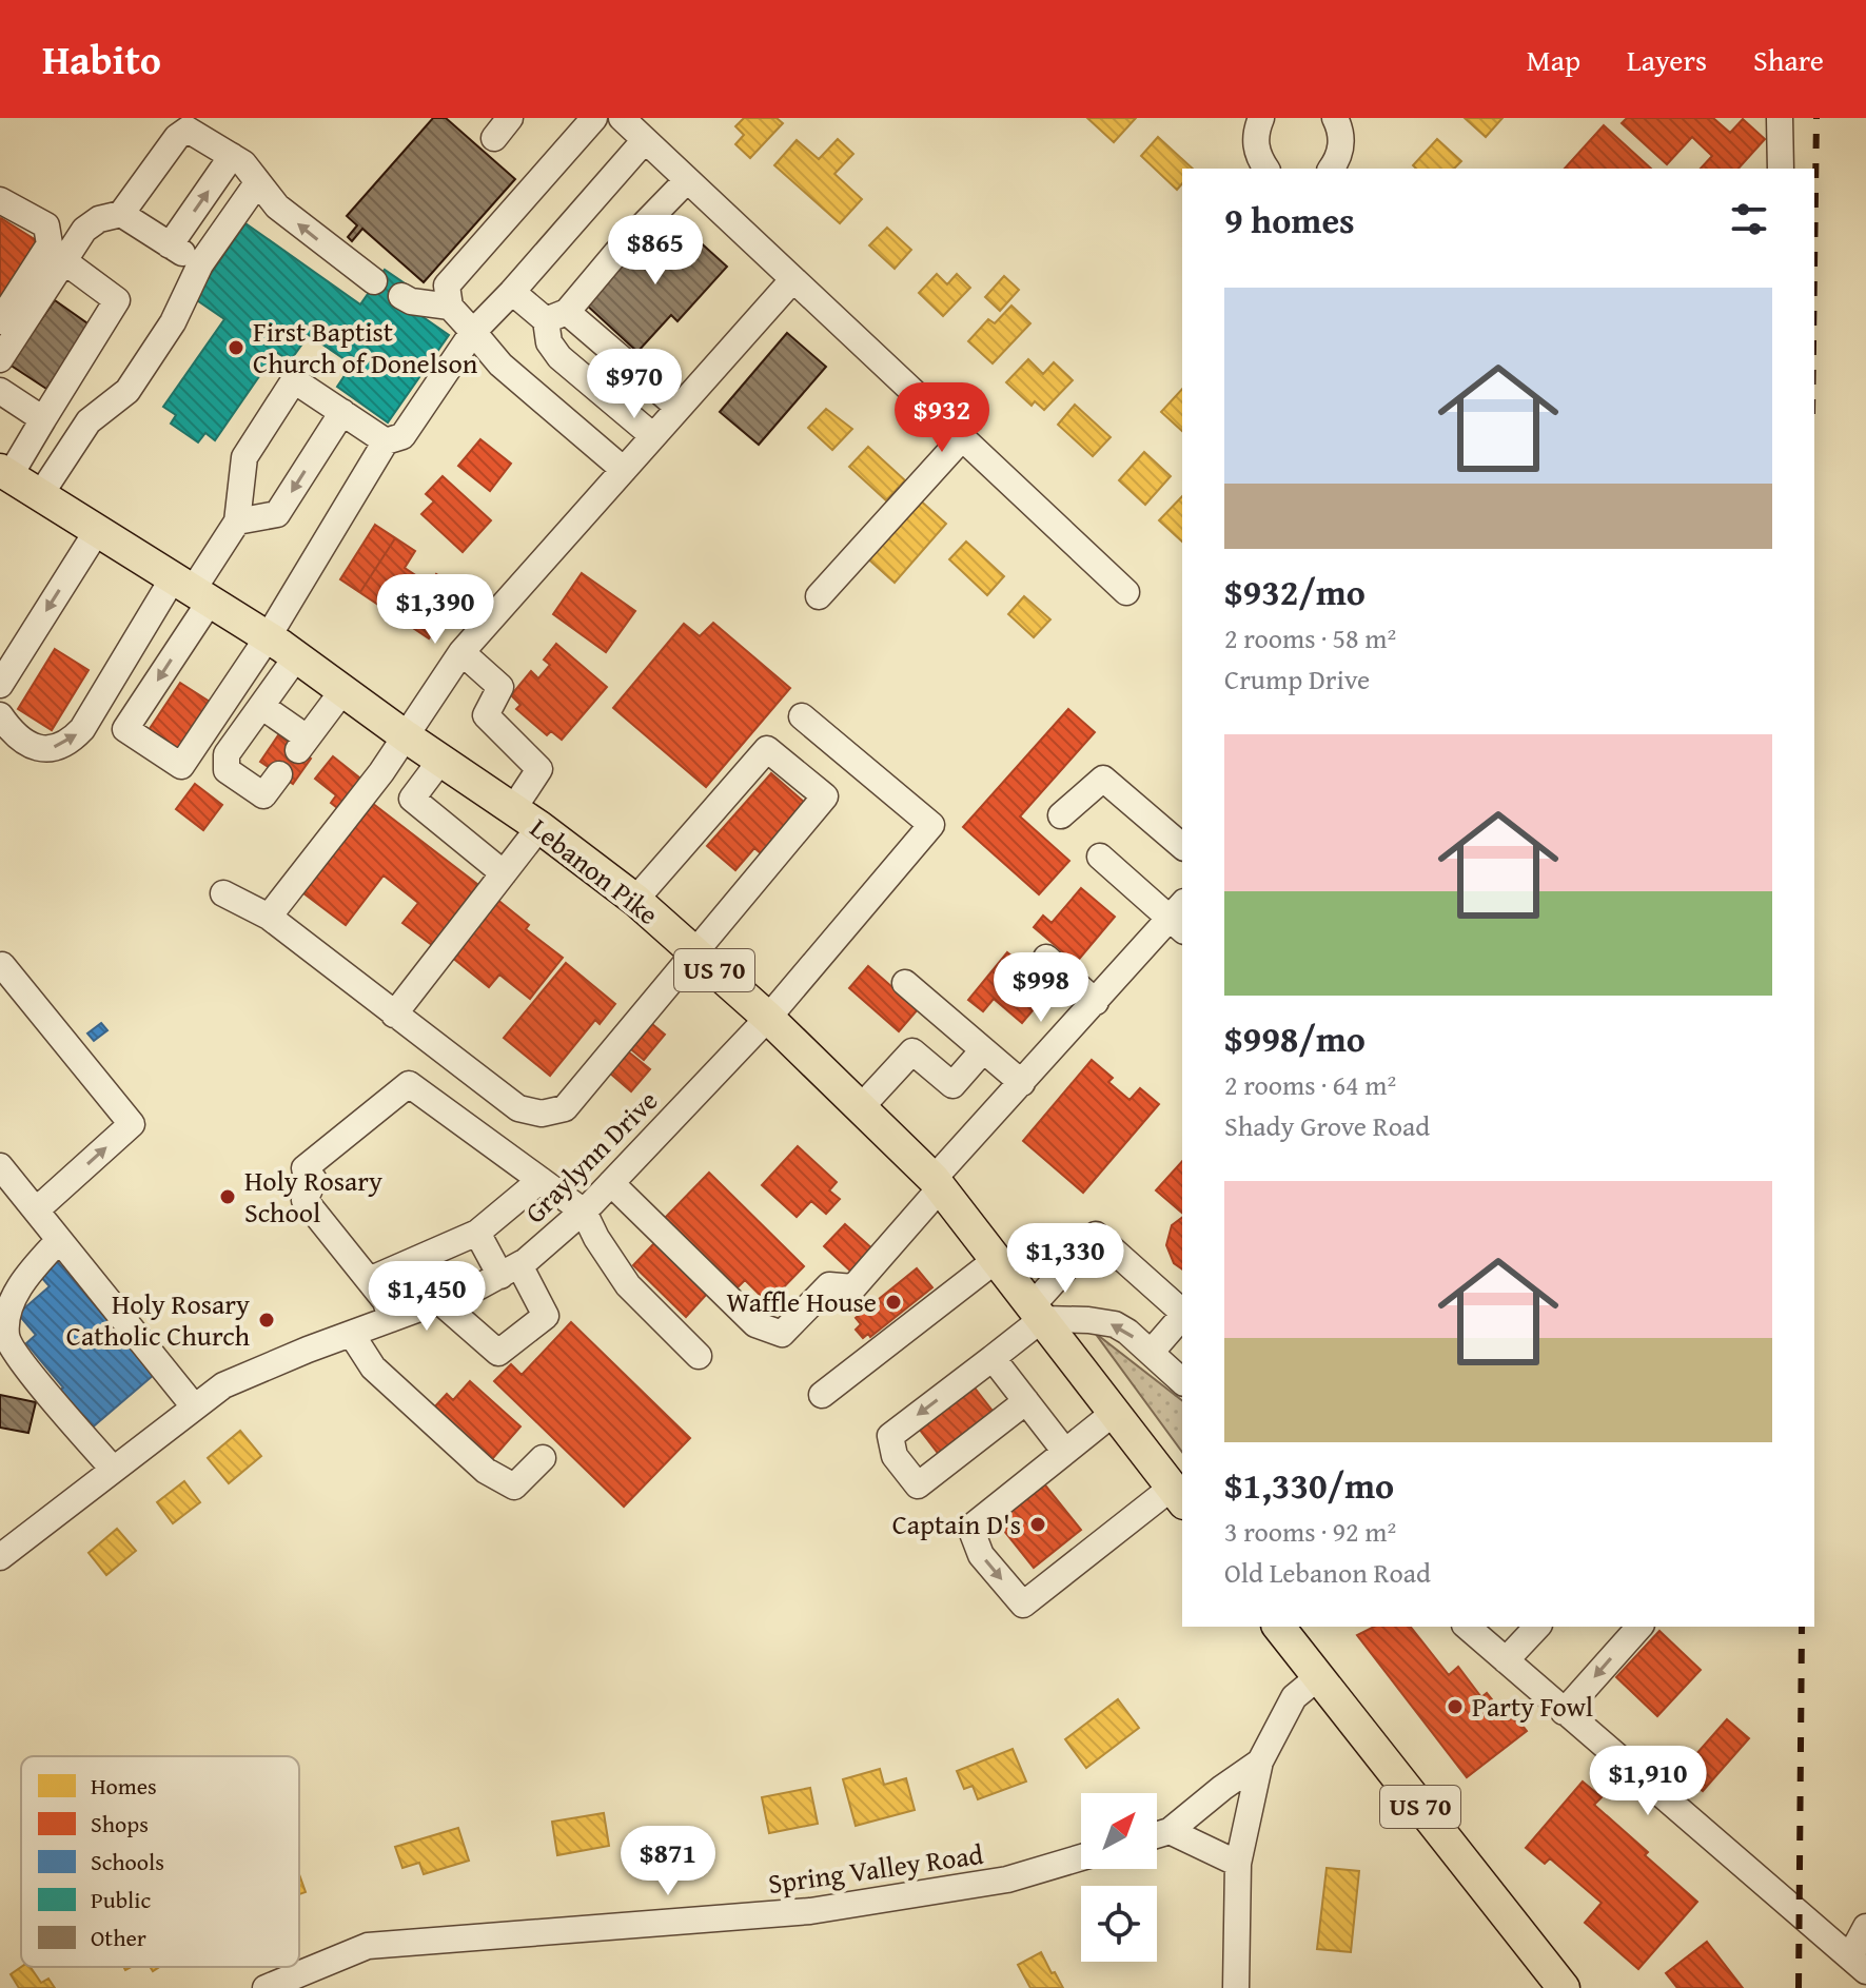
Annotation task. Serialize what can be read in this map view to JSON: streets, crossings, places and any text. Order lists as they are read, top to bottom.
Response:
{
  "streets": {
    "main road": ["Lebanon Pike", "US 70"],
    "street": ["Graylynn Drive", "Spring Valley Road"]
  },
  "crossings": [
    ["Lebanon Pike", "Graylynn Drive"]
  ],
  "places": [
    "First Baptist Church of Donelson",
    "Holy Rosary School",
    "Waffle House",
    "Holy Rosary Catholic Church",
    "Captain D's",
    "Party Fowl"
  ],
  "legend": [
    "Homes",
    "Shops",
    "Schools",
    "Public",
    "Other"
  ],
  "north": "top right",
  "page": {
    "header": "Habito",
    "nav": ["Map", "Layers", "Share"],
    "heading": "9 homes",
    "price": [
      "$865",
      "$970",
      "$932",
      "$1,390",
      "$998",
      "$1,330",
      "$1,450",
      "$1,910",
      "$871"
    ],
    "list": [
      {
        "name": "$932/mo",
        "note": "2 rooms · 58 m² · Crump Drive"
      },
      {
        "name": "$998/mo",
        "note": "2 rooms · 64 m² · Shady Grove Road"
      },
      {
        "name": "$1,330/mo",
        "note": "3 rooms · 92 m² · Old Lebanon Road"
      }
    ]
  }
}
